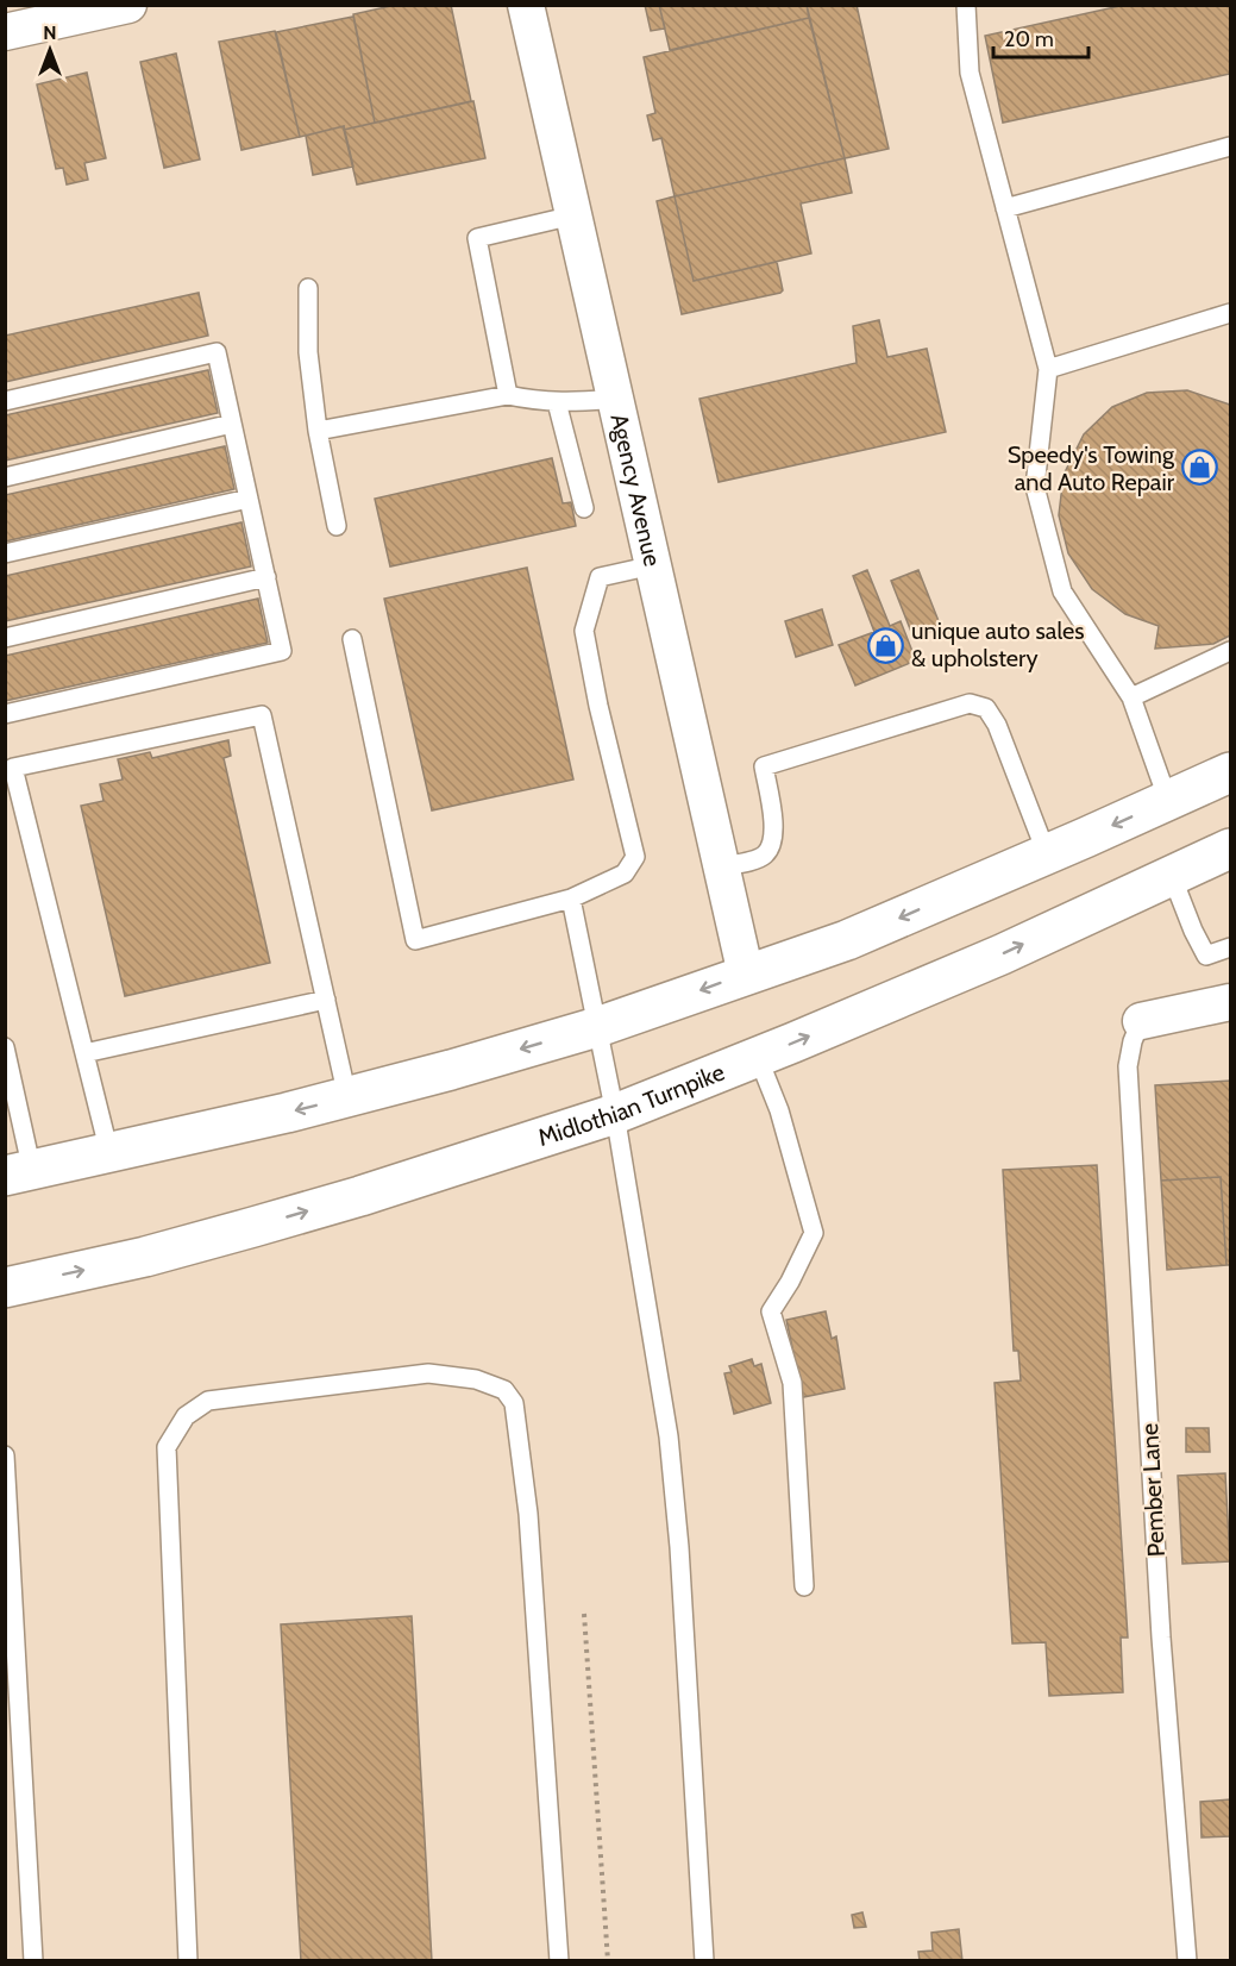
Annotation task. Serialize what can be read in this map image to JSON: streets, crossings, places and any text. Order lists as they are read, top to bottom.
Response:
{
  "streets": {
    "main road": ["Midlothian Turnpike"],
    "street": ["Agency Avenue"],
    "lane": ["Pember Lane"]
  },
  "places": {
    "shop": ["Speedy's Towing and Auto Repair", "unique auto sales & upholstery"]
  },
  "scale_bar": "20 m",
  "north": "top"
}
